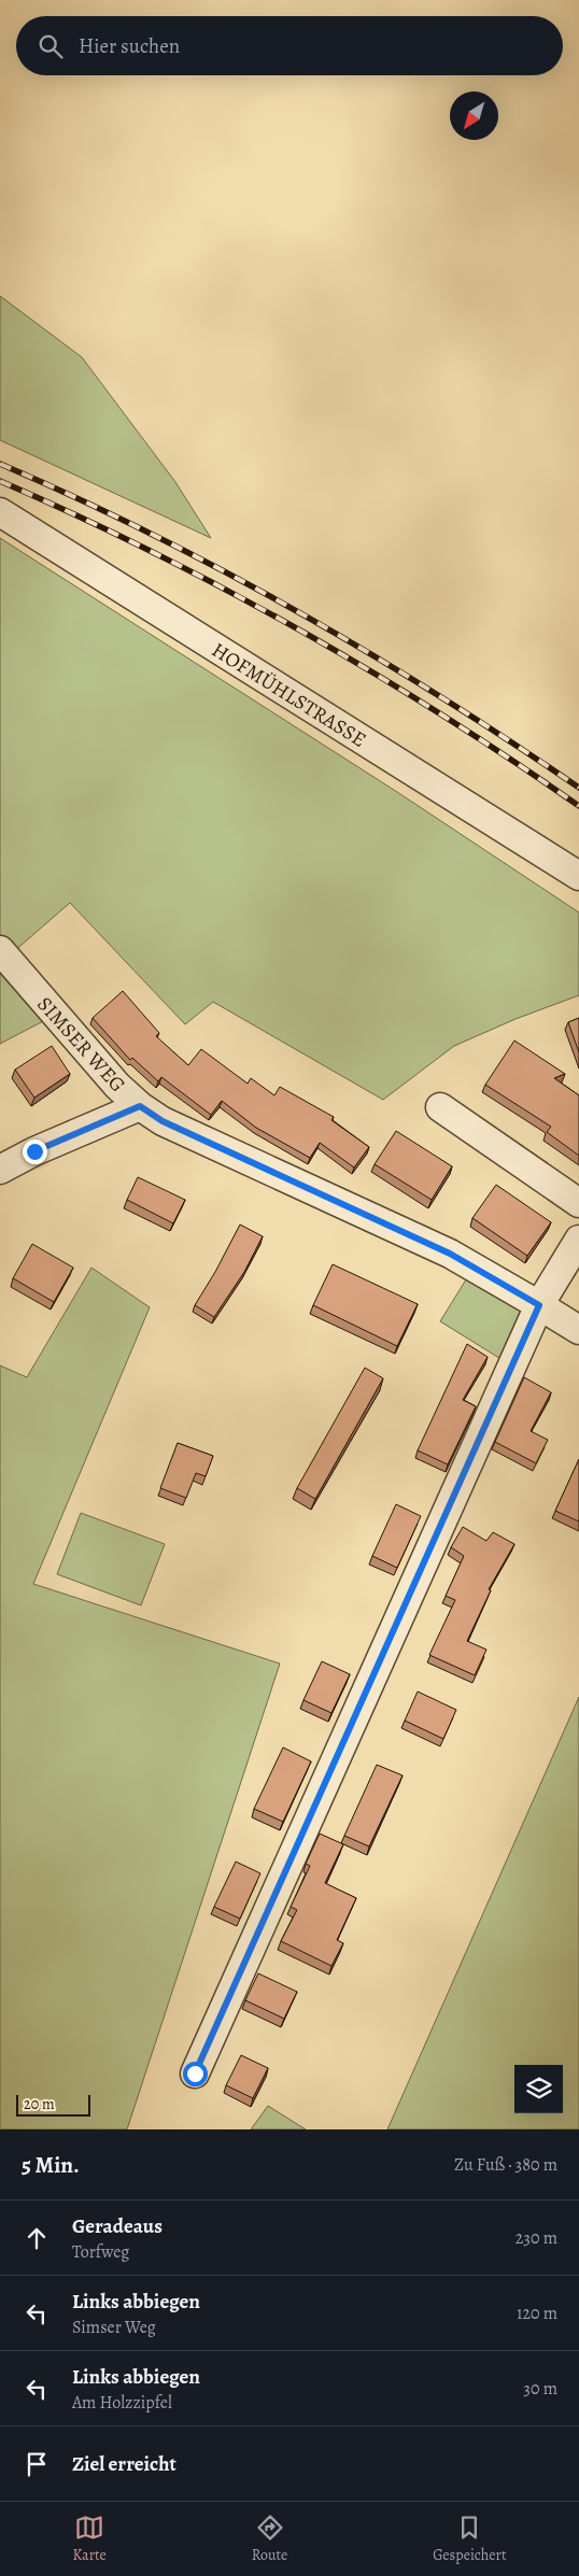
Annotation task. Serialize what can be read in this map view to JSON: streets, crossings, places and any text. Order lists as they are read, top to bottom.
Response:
{
  "streets": {
    "street": ["HOFMÜHLSTRASSE", "SIMSER WEG"]
  },
  "scale_bar": "20 m",
  "north": "bottom left",
  "page": {
    "search": "Hier suchen",
    "scale": "20 m",
    "heading": ["5 Min.", "Zu Fuß · 380 m"],
    "list": [
      ["Geradeaus", "Torfweg", "230 m"],
      ["Links abbiegen", "Simser Weg", "120 m"],
      ["Links abbiegen", "Am Holzzipfel", "30 m"],
      "Ziel erreicht"
    ],
    "nav": ["Karte", "Route", "Gespeichert"]
  }
}
